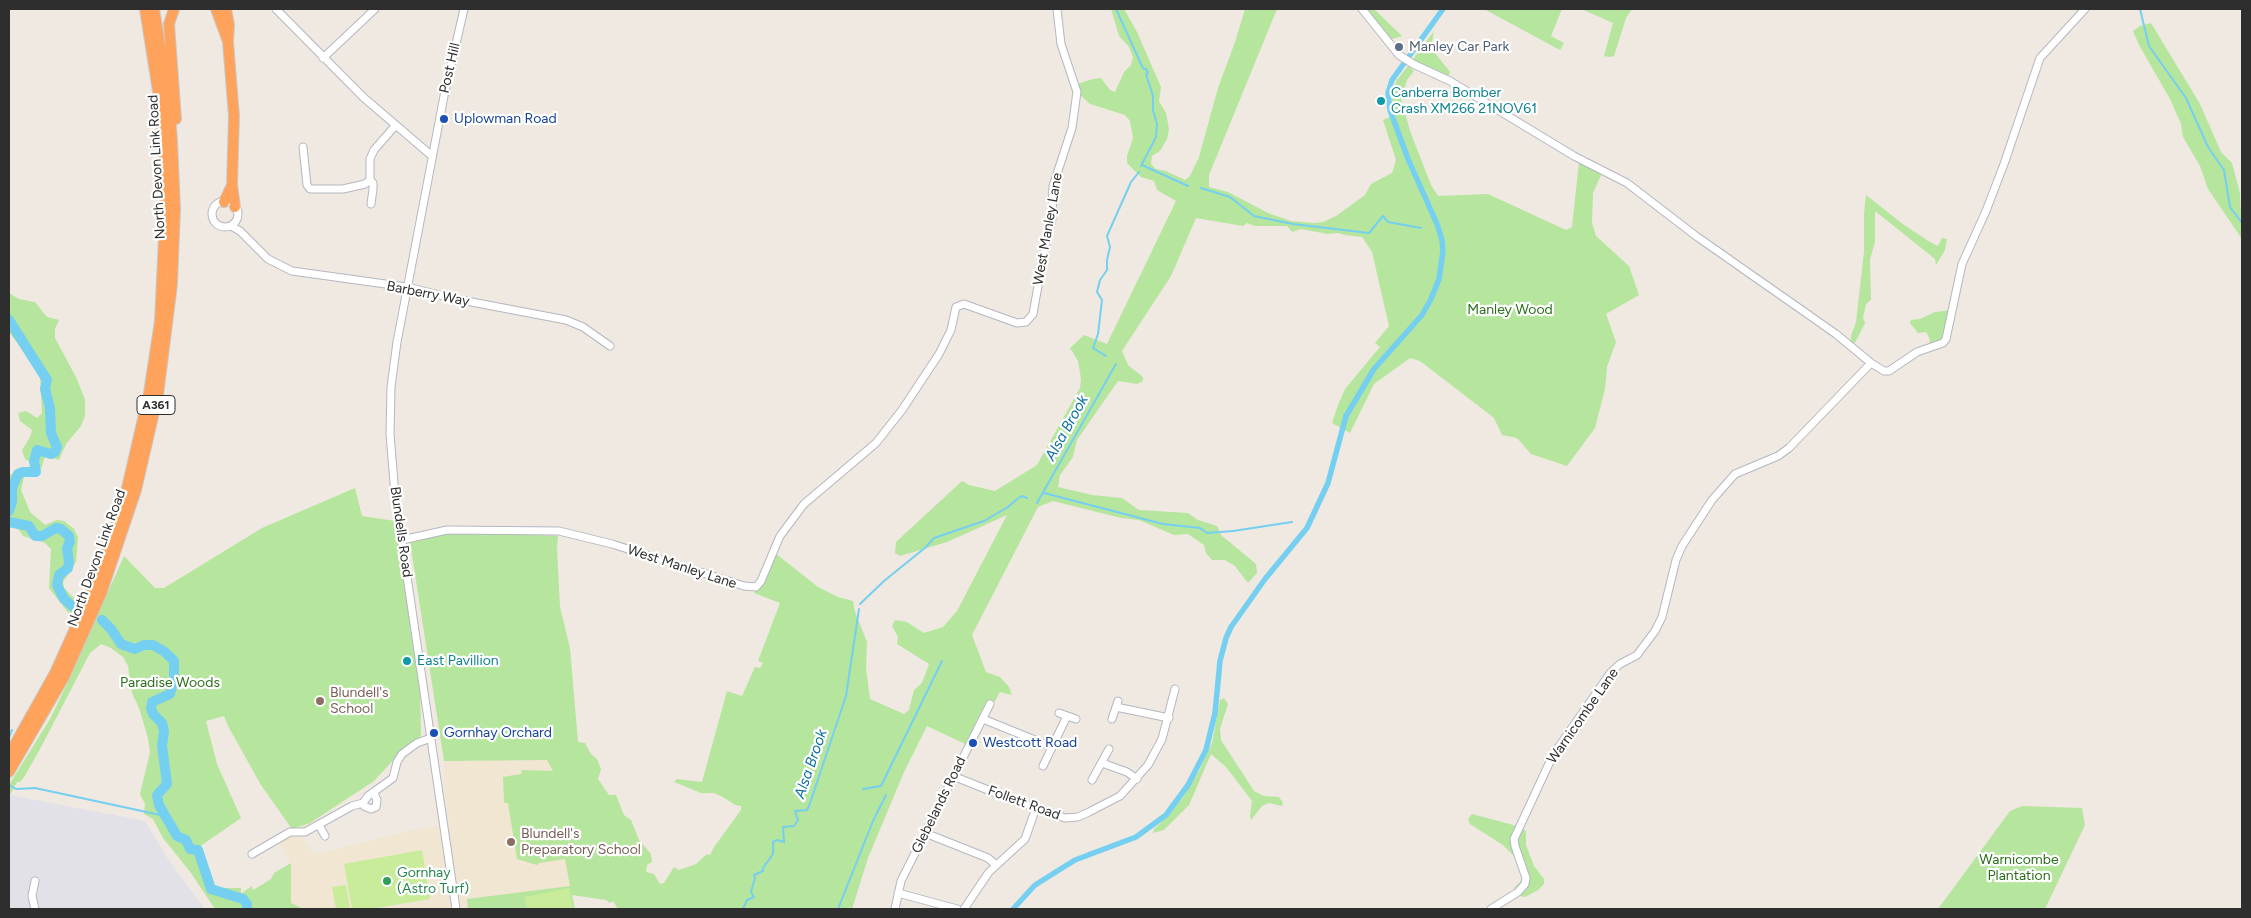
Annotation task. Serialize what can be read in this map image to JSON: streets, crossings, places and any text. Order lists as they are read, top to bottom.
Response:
{
  "streets": {
    "highway": ["North Devon Link Road", "A361"],
    "street": [
      "Post Hill",
      "West Manley Lane",
      "Barberry Way",
      "Blundells Road",
      "Warnicombe Lane",
      "Follett Road",
      "Glebelands Road"
    ]
  },
  "crossings": [
    ["Post Hill", "Blundells Road"],
    ["North Devon Link Road", "A361"],
    ["West Manley Lane", "Blundells Road"],
    ["Barberry Way", "Blundells Road"],
    ["Follett Road", "Glebelands Road"]
  ],
  "water": ["Alsa Brook"],
  "parks": ["Manley Wood", "Paradise Woods", "Warnicombe Plantation"],
  "places": [
    "Manley Car Park",
    "Canberra Bomber Crash XM266 21NOV61",
    "Uplowman Road",
    "East Pavillion",
    "Blundell's School",
    "Gornhay Orchard",
    "Westcott Road",
    "Blundell's Preparatory School",
    "Gornhay (Astro Turf)"
  ]
}
